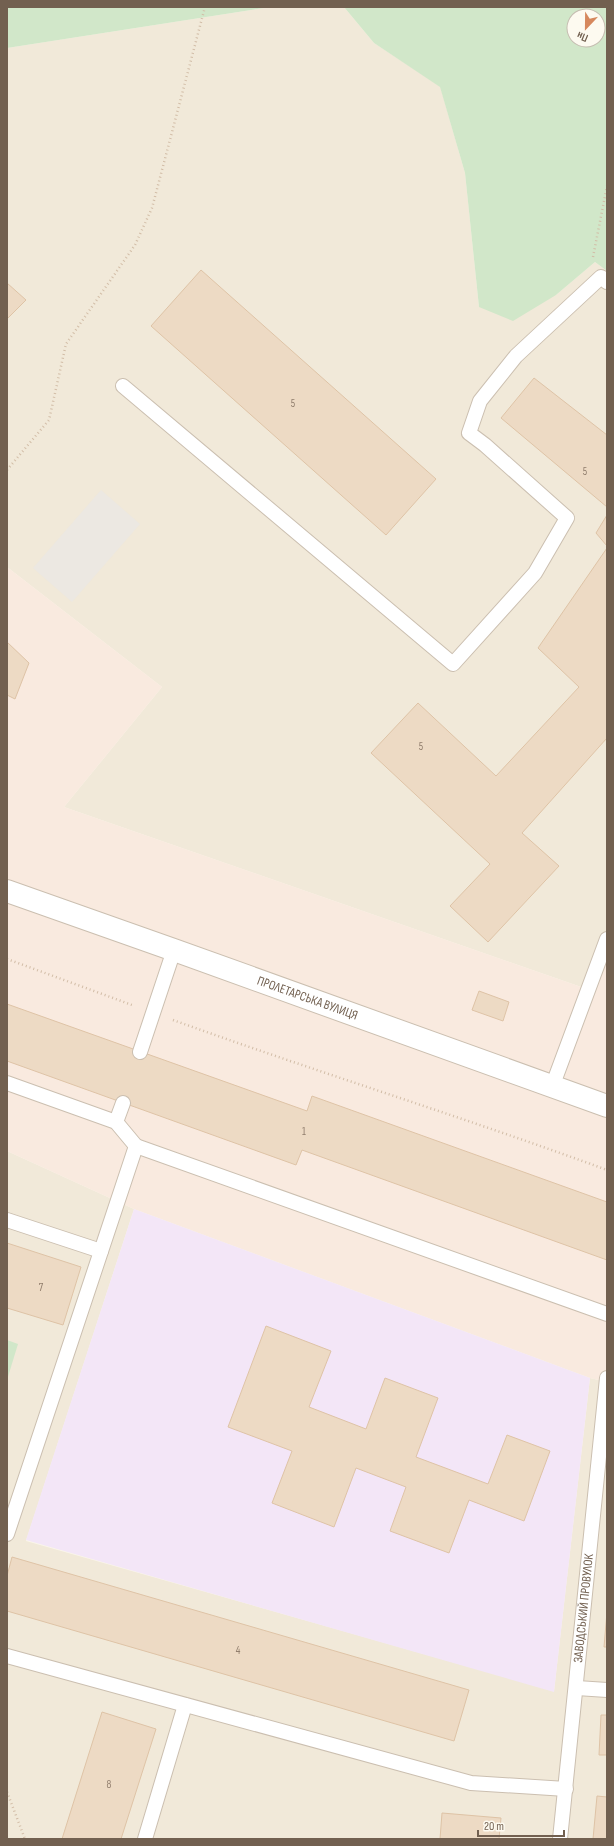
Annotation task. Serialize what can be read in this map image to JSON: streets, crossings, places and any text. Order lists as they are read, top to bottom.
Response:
{
  "streets": {
    "street": ["ПРОЛЕТАРСЬКА ВУЛИЦЯ"],
    "lane": ["ЗАВОДСЬКИЙ ПРОВУЛОК"]
  },
  "house_numbers": [
    "5",
    "5",
    "5",
    "1",
    "7",
    "4",
    "8"
  ],
  "scale_bar": "20 m",
  "north": "bottom"
}
